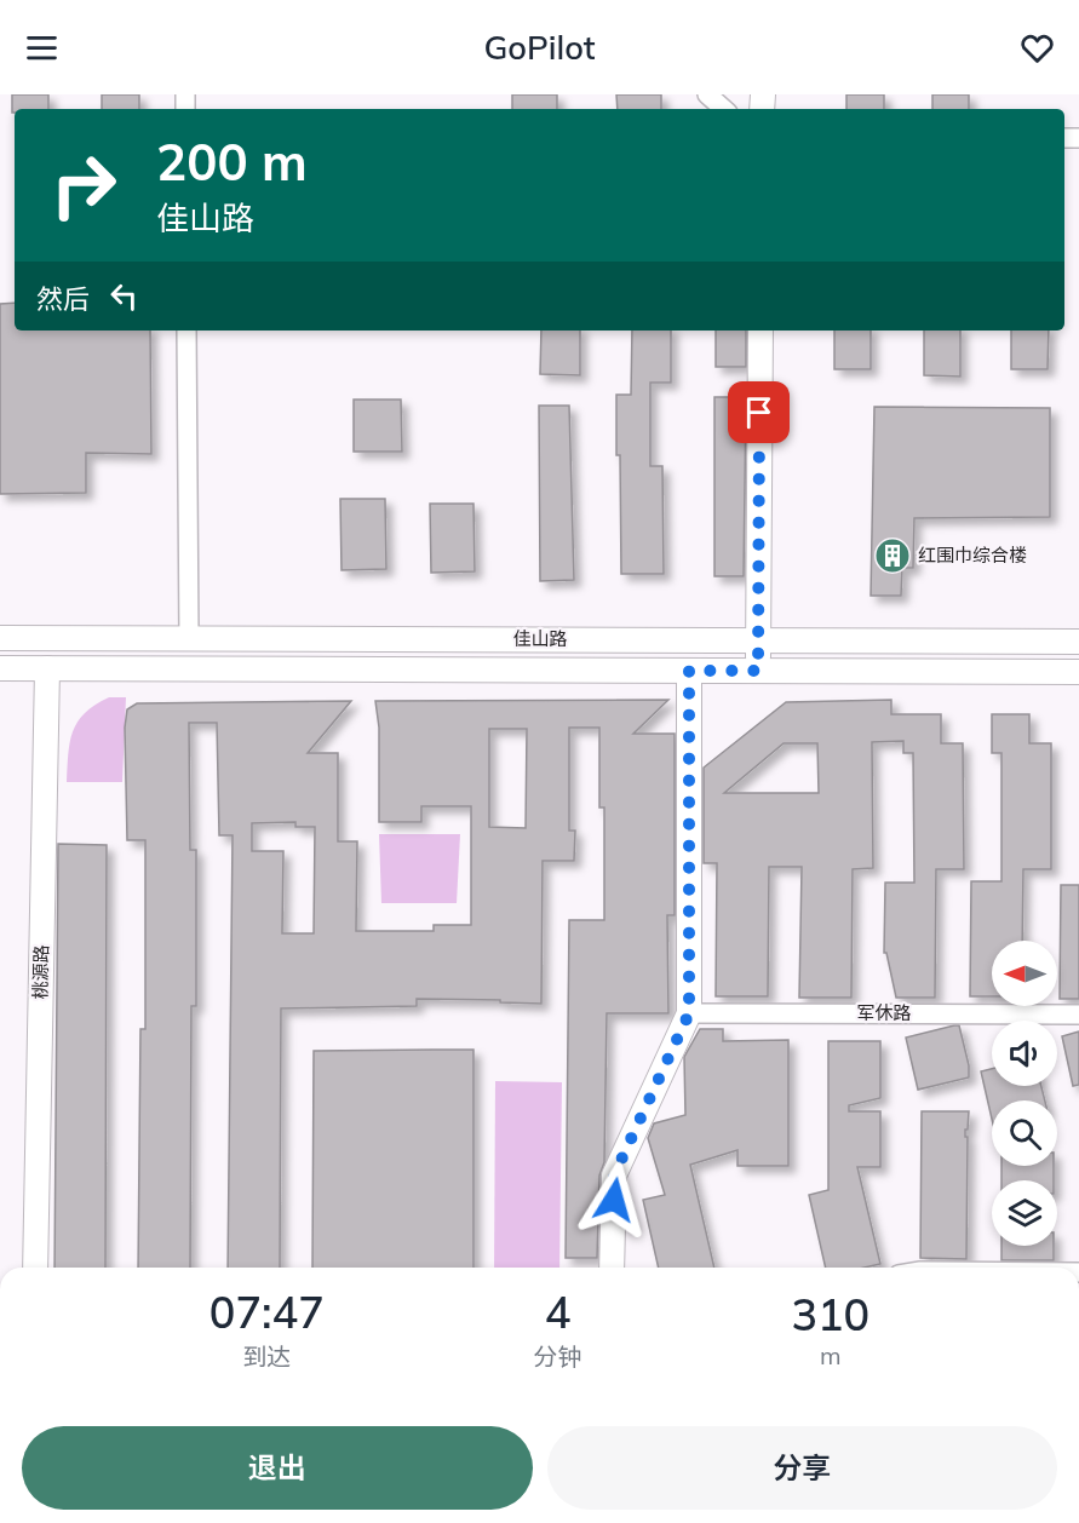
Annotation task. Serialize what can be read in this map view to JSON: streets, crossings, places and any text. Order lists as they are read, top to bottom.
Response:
{
  "streets": {
    "street": ["佳山路", "桃源路", "军休路"]
  },
  "crossings": [
    ["佳山路", "桃源路"]
  ],
  "places": {
    "building": ["红围巾综合楼"]
  },
  "north": "left",
  "page": {
    "header": "GoPilot",
    "turn": ["200 m", "佳山路"],
    "then": "然后",
    "eta": [
      "07:47",
      "到达",
      "4",
      "分钟",
      "310",
      "m"
    ],
    "buttons": ["退出", "分享"]
  }
}
